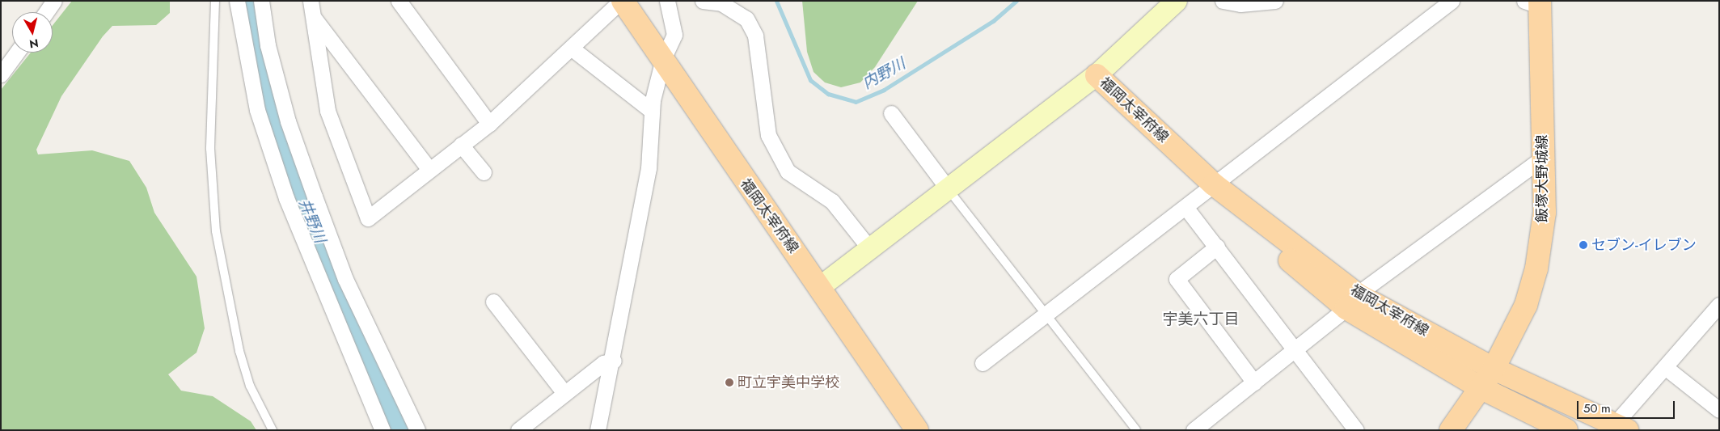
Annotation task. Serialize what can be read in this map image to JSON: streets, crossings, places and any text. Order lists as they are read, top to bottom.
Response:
{
  "streets": {
    "main road": ["福岡太宰府線", "飯塚大野城線"]
  },
  "crossings": [
    ["福岡太宰府線", "飯塚大野城線"]
  ],
  "districts": ["宇美六丁目"],
  "water": ["内野川", "井野川"],
  "places": ["セブン-イレブン", "町立宇美中学校"],
  "scale_bar": "50 m",
  "north": "bottom"
}
